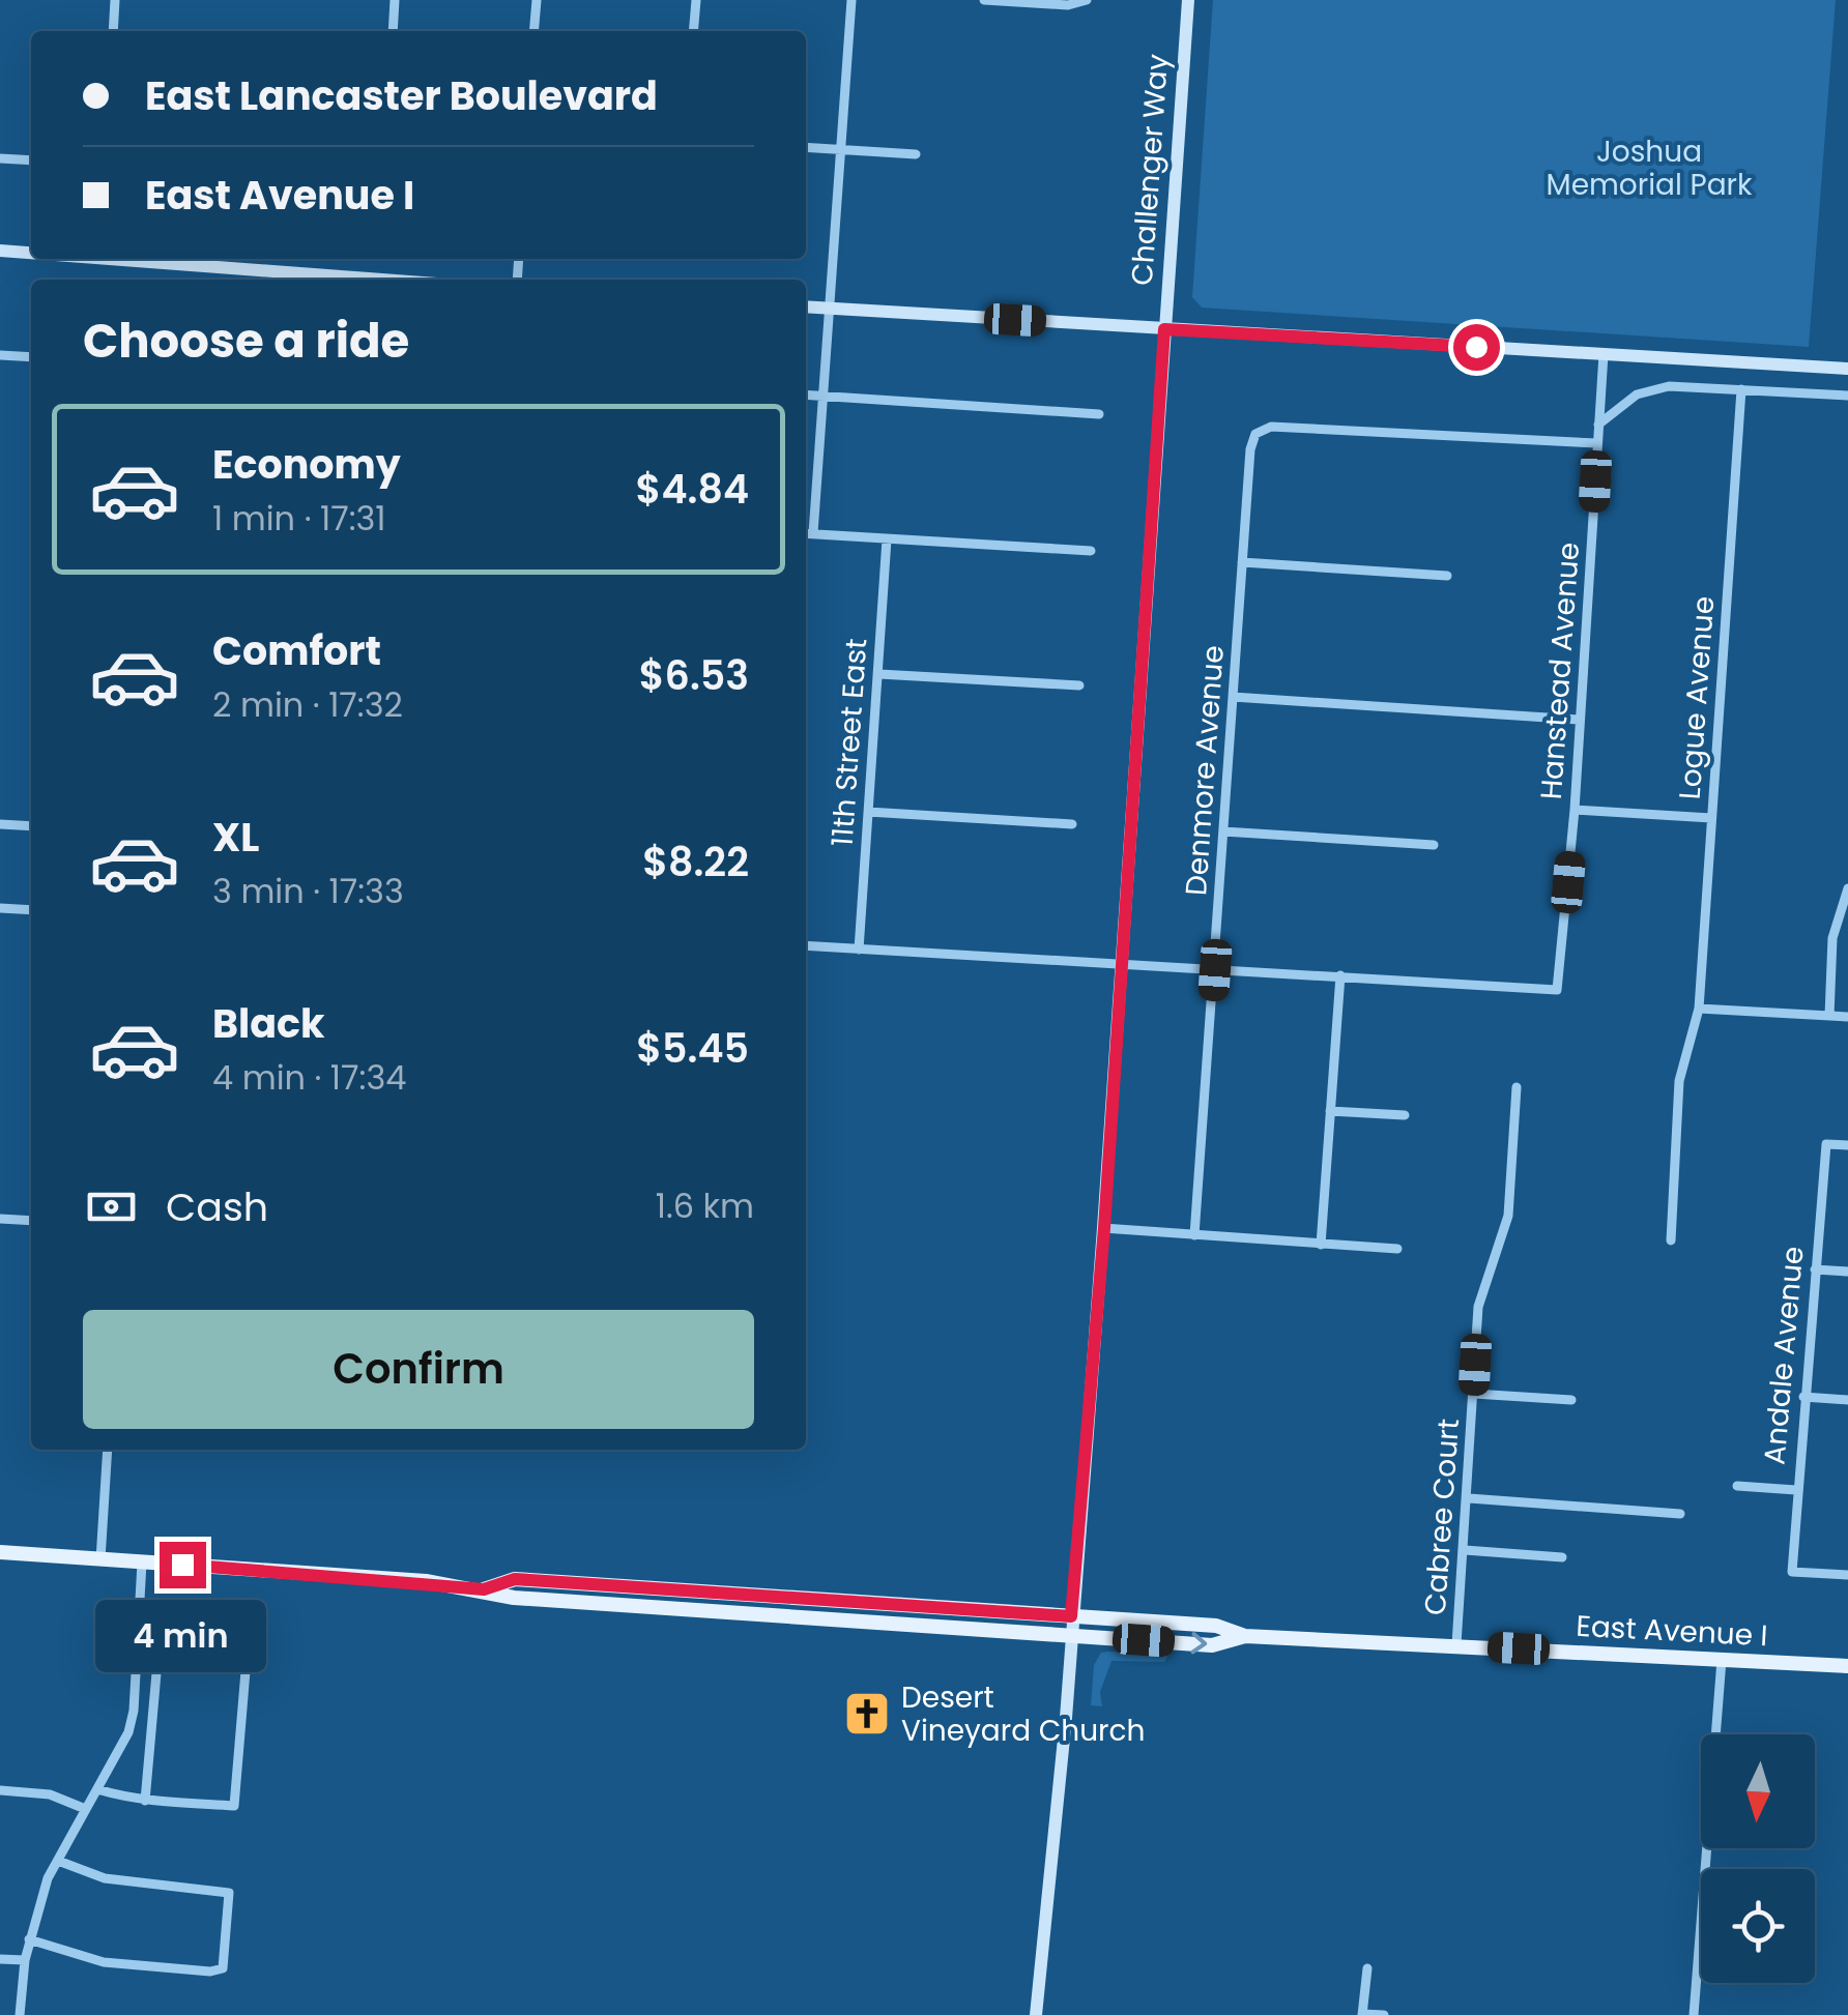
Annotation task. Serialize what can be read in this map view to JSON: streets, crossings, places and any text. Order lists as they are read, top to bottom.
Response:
{
  "streets": {
    "main road": ["Challenger Way", "East Avenue I"],
    "street": [
      "Hanstead Avenue",
      "Logue Avenue",
      "11th Street East",
      "Denmore Avenue",
      "Andale Avenue",
      "Cabree Court"
    ]
  },
  "crossings": [
    ["Challenger Way", "East Avenue I"],
    ["Hanstead Avenue", "Denmore Avenue"],
    ["Cabree Court", "East Avenue I"]
  ],
  "parks": ["Joshua Memorial Park"],
  "places": {
    "church": ["Desert Vineyard Church"]
  },
  "north": "bottom",
  "page": {
    "banner": ["East Lancaster Boulevard", "East Avenue I"],
    "heading": "Choose a ride",
    "list": [
      {
        "name": "Economy",
        "note": "1 min · 17:31",
        "value": "$4.84"
      },
      {
        "name": "Comfort",
        "note": "2 min · 17:32",
        "value": "$6.53"
      },
      {
        "name": "XL",
        "note": "3 min · 17:33",
        "value": "$8.22"
      },
      {
        "name": "Black",
        "note": "4 min · 17:34",
        "value": "$5.45"
      }
    ],
    "pay": ["Cash", "1.6 km"],
    "buttons": "Confirm",
    "bubble": "4 min"
  }
}
